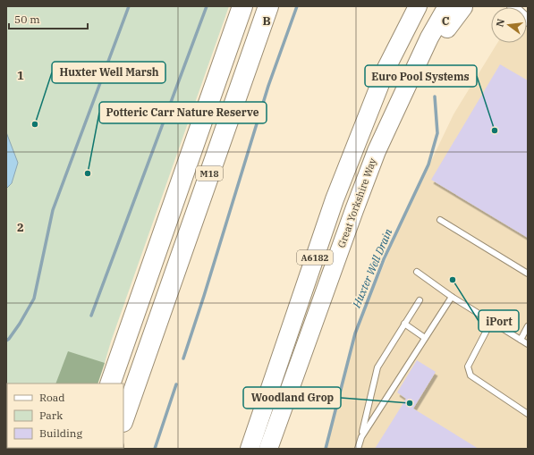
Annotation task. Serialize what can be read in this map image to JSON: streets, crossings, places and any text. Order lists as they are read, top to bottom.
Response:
{
  "streets": {
    "highway": ["M18", "Great Yorkshire Way", "A6182"]
  },
  "water": ["Huxter Well Drain"],
  "places": [
    "Huxter Well Marsh",
    "Euro Pool Systems",
    "Potteric Carr Nature Reserve",
    "iPort",
    "Woodland Grop"
  ],
  "legend": ["Road", "Park", "Building"],
  "scale_bar": "50 m",
  "north": "left",
  "grid": {
    "columns": ["B", "C"],
    "rows": ["1", "2"]
  }
}
